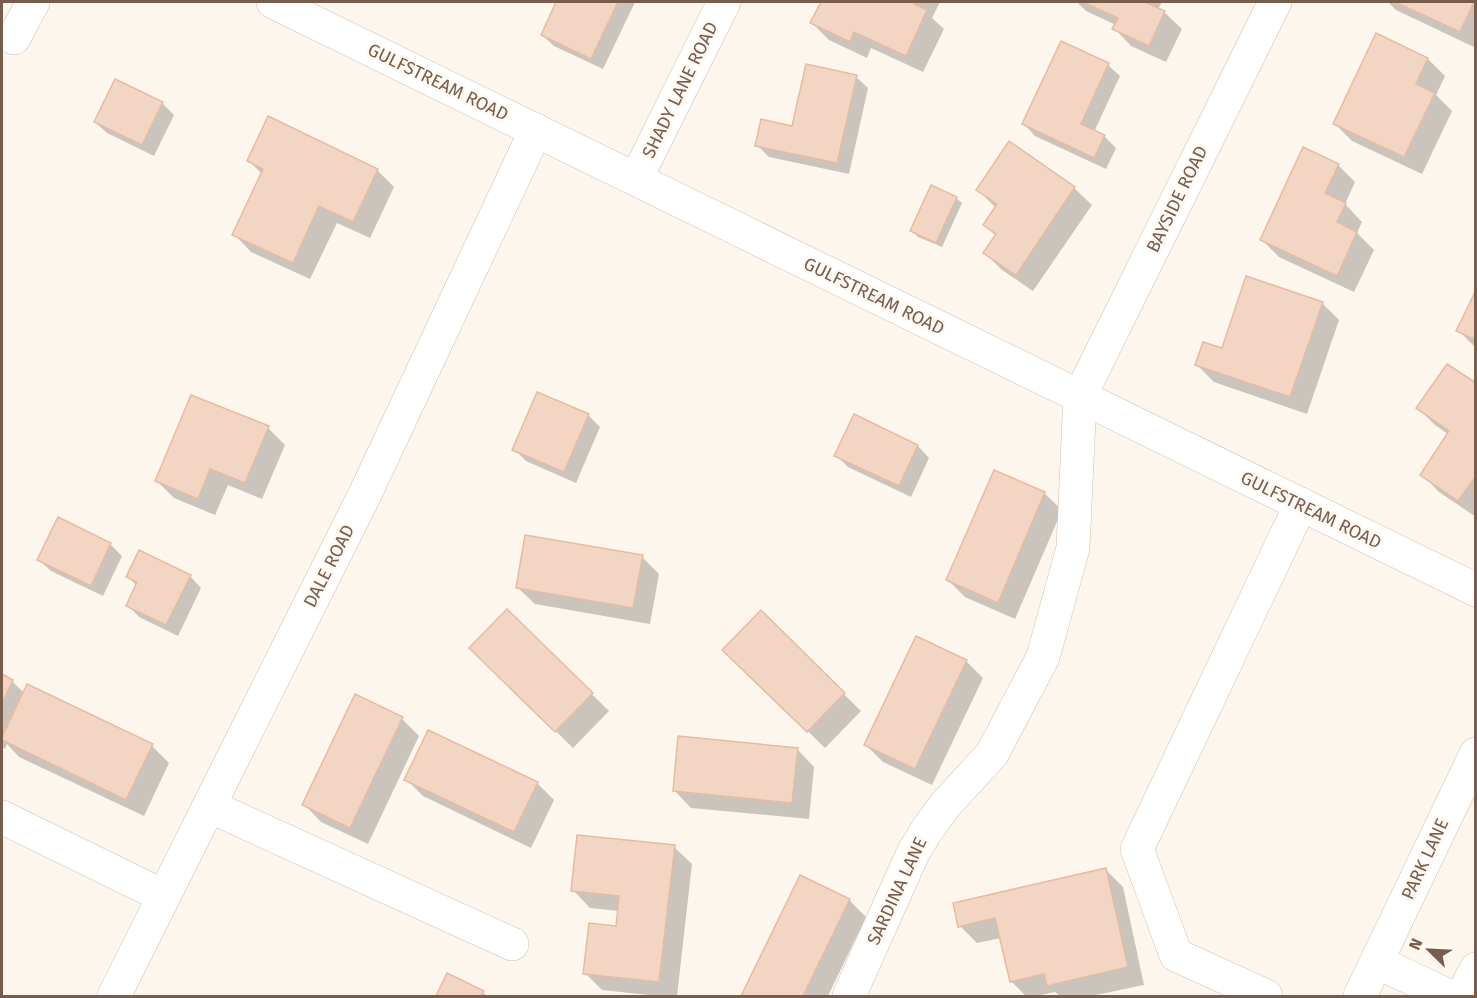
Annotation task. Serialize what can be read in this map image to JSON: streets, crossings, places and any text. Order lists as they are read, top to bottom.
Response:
{
  "streets": {
    "street": [
      "GULFSTREAM ROAD",
      "SHADY LANE ROAD",
      "BAYSIDE ROAD",
      "DALE ROAD",
      "PARK LANE",
      "SARDINA LANE"
    ]
  },
  "crossings": [
    ["GULFSTREAM ROAD", "SHADY LANE ROAD"],
    ["GULFSTREAM ROAD", "BAYSIDE ROAD"],
    ["GULFSTREAM ROAD", "DALE ROAD"],
    ["GULFSTREAM ROAD", "SARDINA LANE"],
    ["BAYSIDE ROAD", "SARDINA LANE"]
  ],
  "north": "top left"
}
